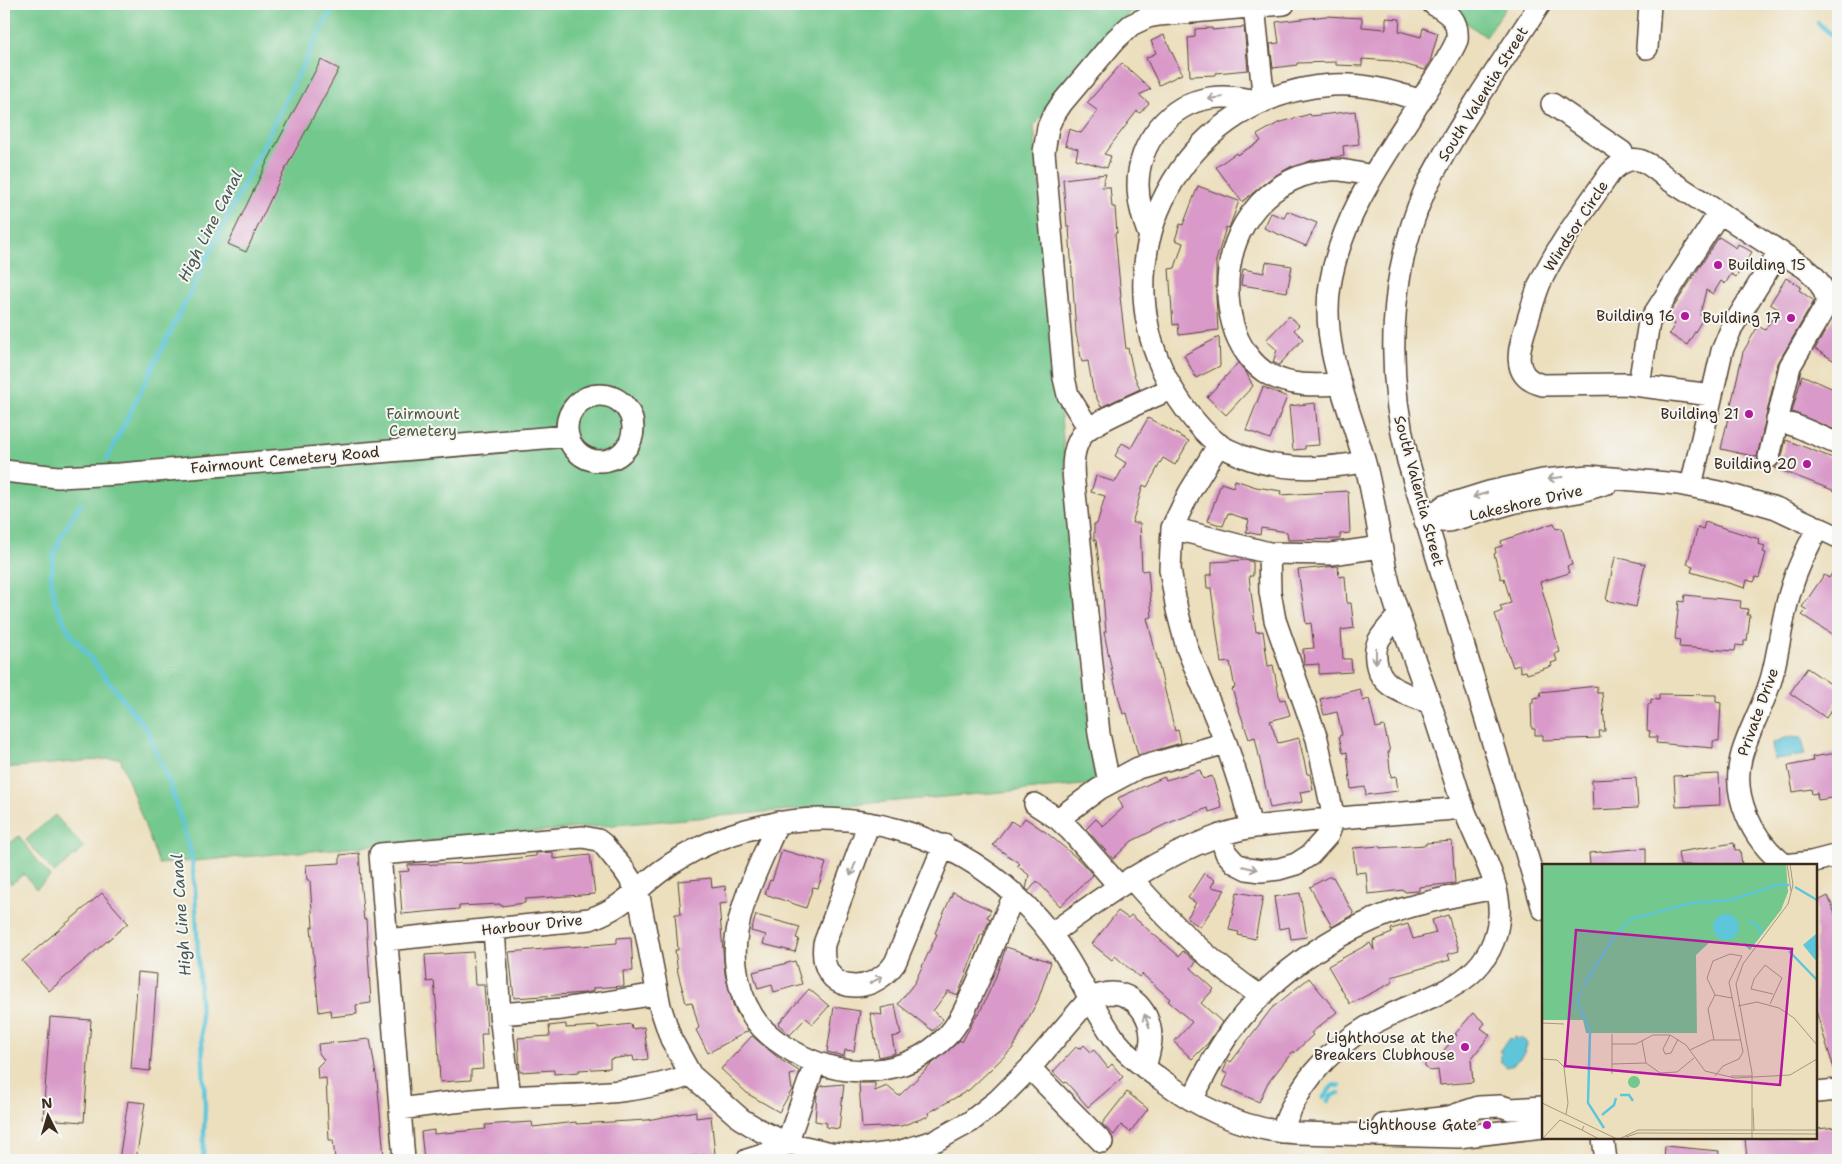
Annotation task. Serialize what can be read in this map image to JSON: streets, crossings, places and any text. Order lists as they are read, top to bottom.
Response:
{
  "streets": {
    "street": [
      "South Valentia Street",
      "Windsor Circle",
      "Fairmount Cemetery Road",
      "Lakeshore Drive",
      "Private Drive",
      "Harbour Drive"
    ]
  },
  "crossings": [
    ["South Valentia Street", "Lakeshore Drive"],
    ["Lakeshore Drive", "Private Drive"]
  ],
  "water": ["High Line Canal"],
  "parks": ["Fairmount Cemetery"],
  "places": [
    "Building 15",
    "Building 16",
    "Building 17",
    "Building 21",
    "Building 20",
    "Lighthouse at the Breakers Clubhouse",
    "Lighthouse Gate"
  ],
  "north": "top"
}
